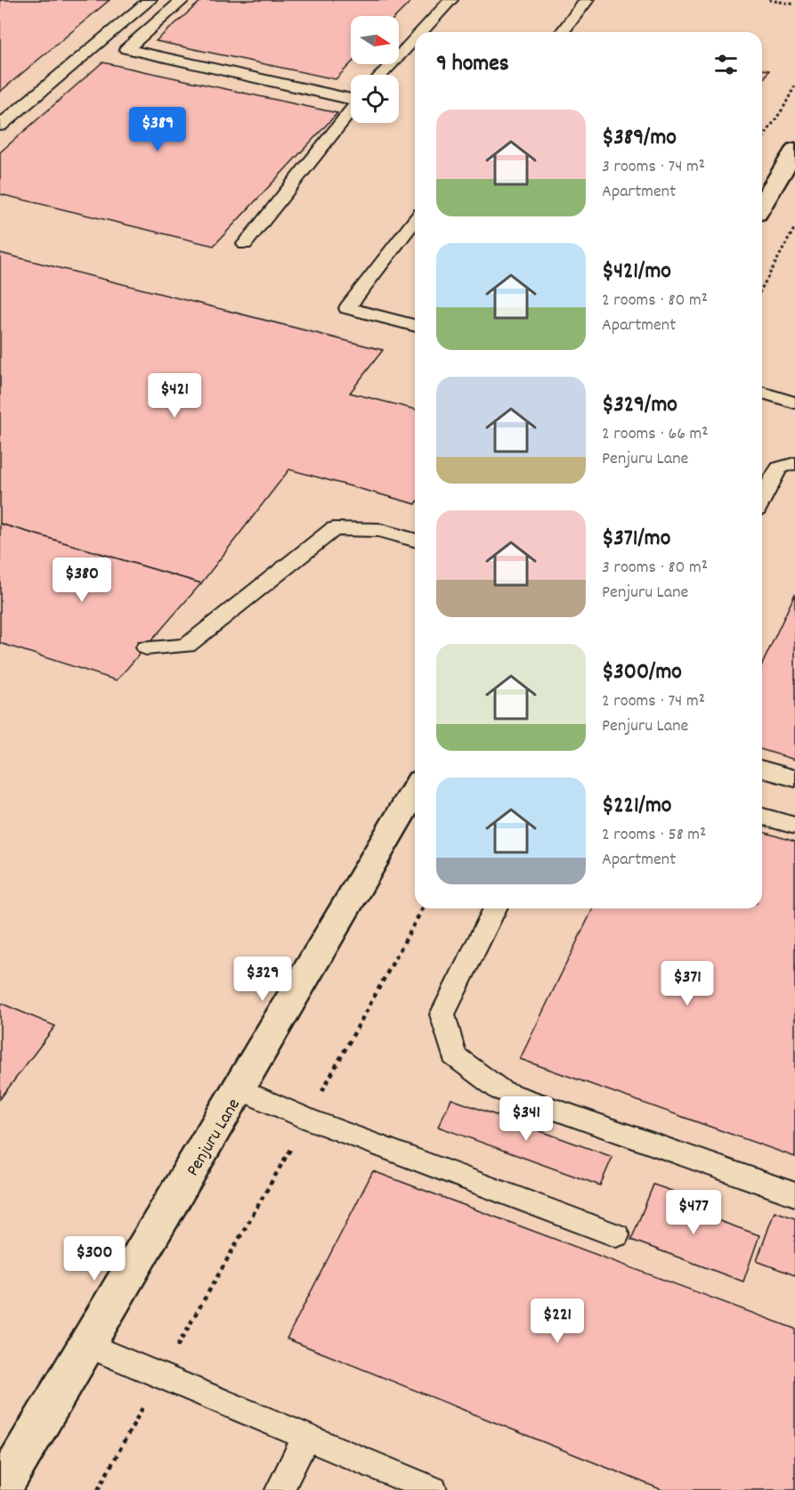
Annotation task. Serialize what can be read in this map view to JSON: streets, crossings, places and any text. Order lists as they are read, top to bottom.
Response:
{
  "streets": {
    "street": ["Penjuru Lane"]
  },
  "north": "right",
  "page": {
    "heading": "9 homes",
    "list": [
      {
        "name": "$389/mo",
        "note": "3 rooms · 74 m² · Apartment"
      },
      {
        "name": "$421/mo",
        "note": "2 rooms · 80 m² · Apartment"
      },
      {
        "name": "$329/mo",
        "note": "2 rooms · 66 m² · Penjuru Lane"
      },
      {
        "name": "$371/mo",
        "note": "3 rooms · 80 m² · Penjuru Lane"
      },
      {
        "name": "$300/mo",
        "note": "2 rooms · 74 m² · Penjuru Lane"
      },
      {
        "name": "$221/mo",
        "note": "2 rooms · 58 m² · Apartment"
      }
    ],
    "price": [
      "$389",
      "$421",
      "$380",
      "$329",
      "$371",
      "$341",
      "$477",
      "$300",
      "$221"
    ]
  }
}
